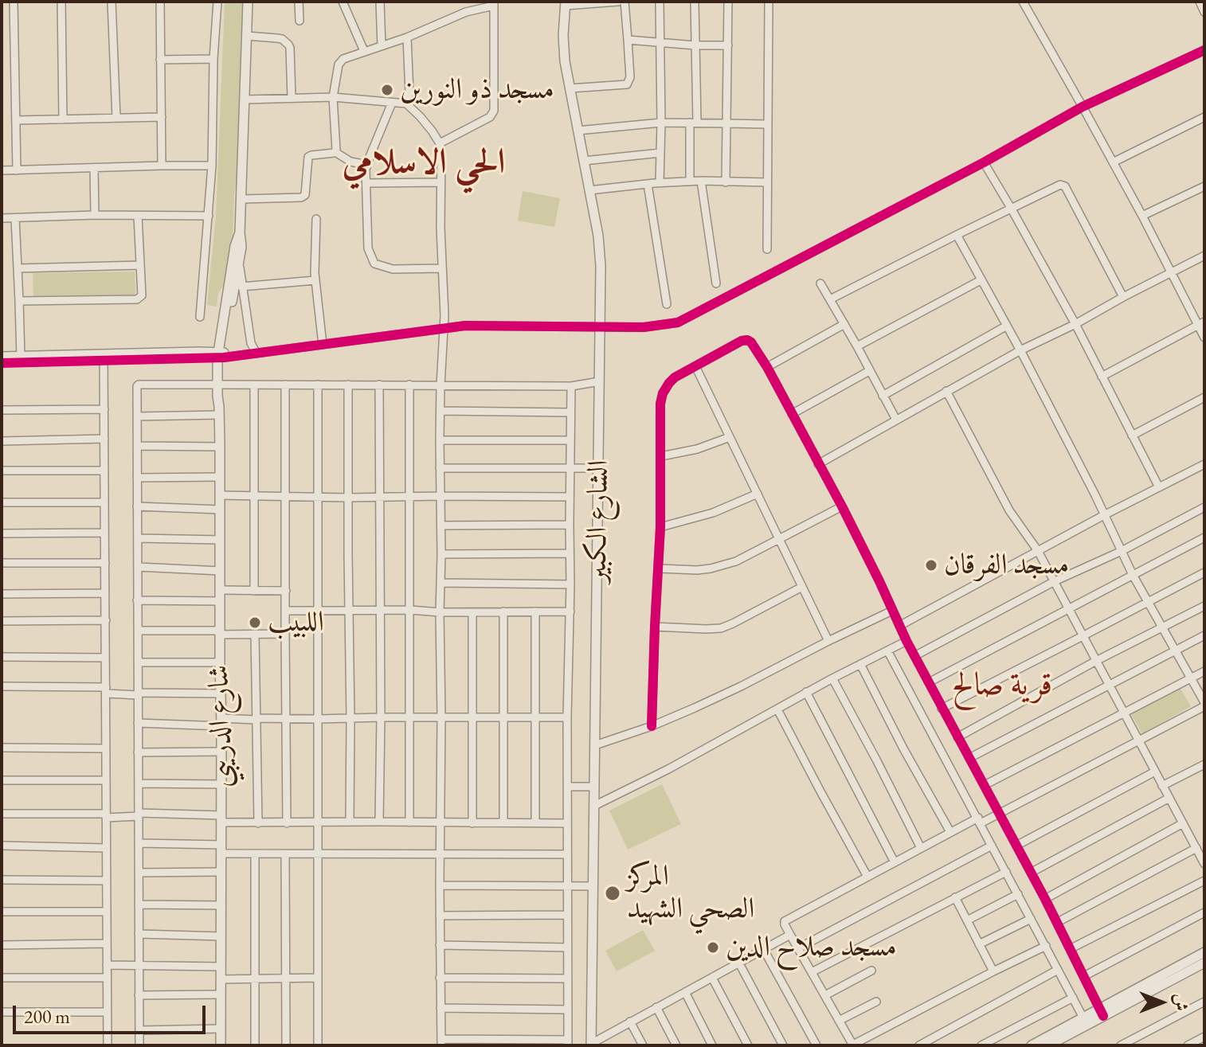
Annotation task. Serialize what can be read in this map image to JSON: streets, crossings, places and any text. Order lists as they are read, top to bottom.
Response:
{
  "streets": {
    "street": ["الشارع الكبير", "شارع الدريبي"]
  },
  "districts": ["الحي الاسلامي", "قرية صالح"],
  "places": [
    "مسجد ذو النورين",
    "مسجد الفرقان",
    "اللبيب",
    "المركز الصحي الشهيد",
    "مسجد صلاح الدين"
  ],
  "scale_bar": "200 m",
  "north": "right"
}
